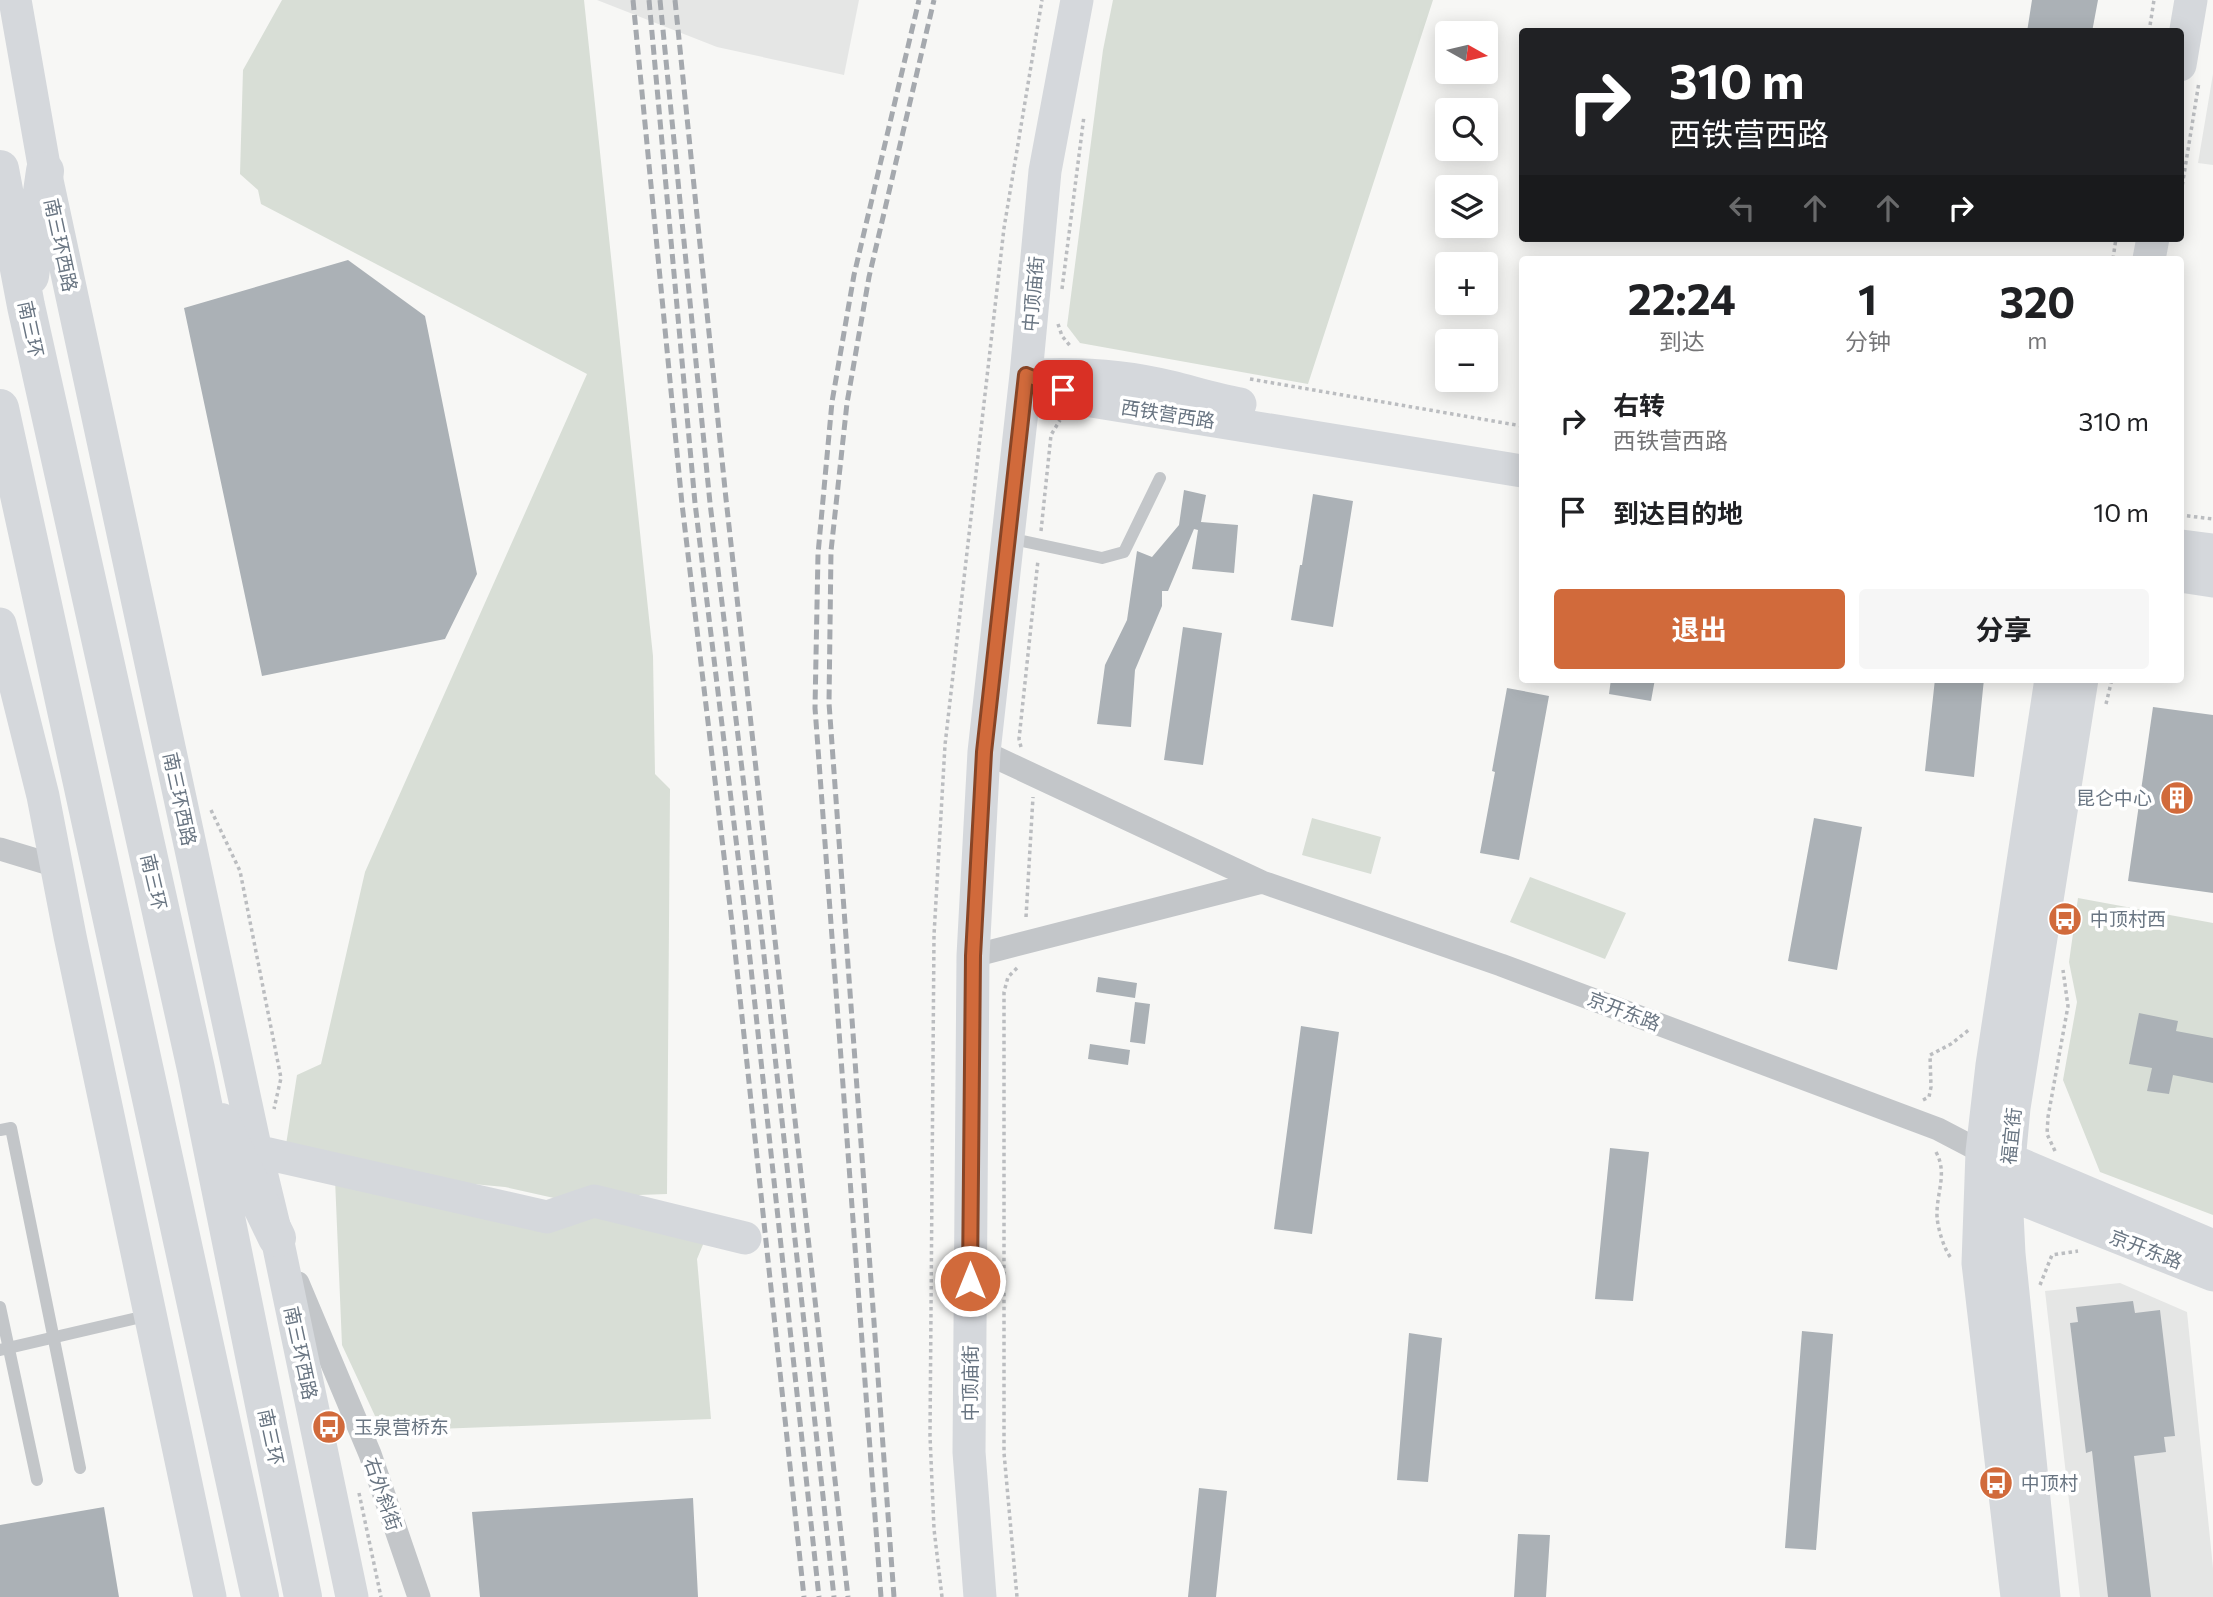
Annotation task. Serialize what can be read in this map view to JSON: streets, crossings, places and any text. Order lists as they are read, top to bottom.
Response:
{
  "streets": {
    "highway": ["南三环"],
    "street": [
      "南三环西路",
      "中顶庙街",
      "西铁营西路",
      "京开东路",
      "福宜街",
      "右外斜街"
    ]
  },
  "crossings": [
    ["南三环西路", "右外斜街"],
    ["中顶庙街", "西铁营西路"],
    ["京开东路", "福宜街"]
  ],
  "places": {
    "building": ["昆仑中心"],
    "bus stop": ["中顶村西", "玉泉营桥东", "中顶村"]
  },
  "north": "right",
  "page": {
    "map_buttons": ["+", "−"],
    "turn": ["310 m", "西铁营西路"],
    "eta": [
      "22:24",
      "到达",
      "1",
      "分钟",
      "320",
      "m"
    ],
    "list": [
      {
        "name": "右转",
        "note": "西铁营西路",
        "value": "310 m"
      },
      {
        "name": "到达目的地",
        "value": "10 m"
      }
    ],
    "buttons": ["退出", "分享"]
  }
}
